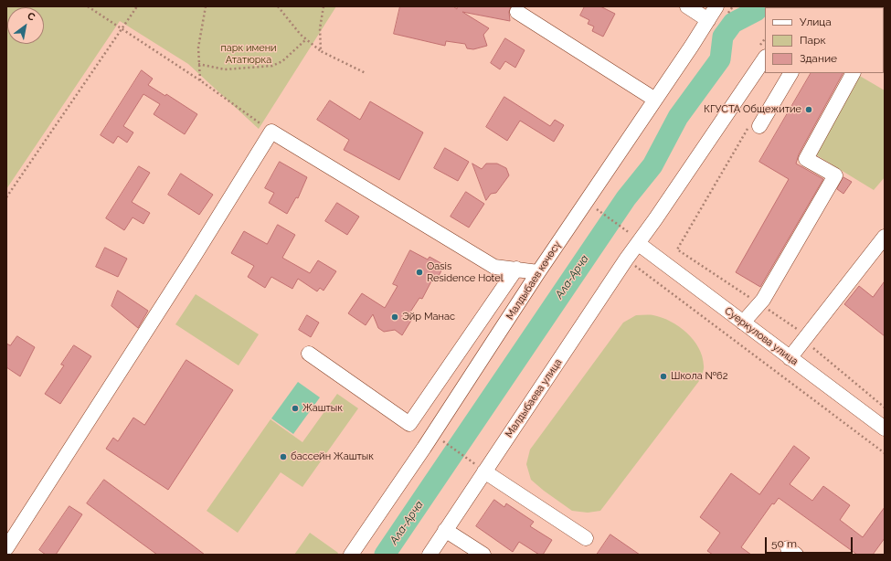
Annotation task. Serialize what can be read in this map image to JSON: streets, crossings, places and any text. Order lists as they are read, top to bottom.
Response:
{
  "streets": {
    "street": ["Малдыбаев көчөсү", "Суеркулова улица", "Малдыбаева улица"]
  },
  "crossings": [
    ["Суеркулова улица", "Малдыбаева улица"]
  ],
  "water": ["Ала-Арча"],
  "parks": ["парк имени Ататюрка"],
  "places": [
    "КГУСТА Общежитие",
    "Oasis Residence Hotel",
    "Эйр Манас",
    "Школа №62",
    "Жаштык",
    "бассейн Жаштык"
  ],
  "legend": ["Улица", "Парк", "Здание"],
  "scale_bar": "50 m",
  "north": "top right"
}
